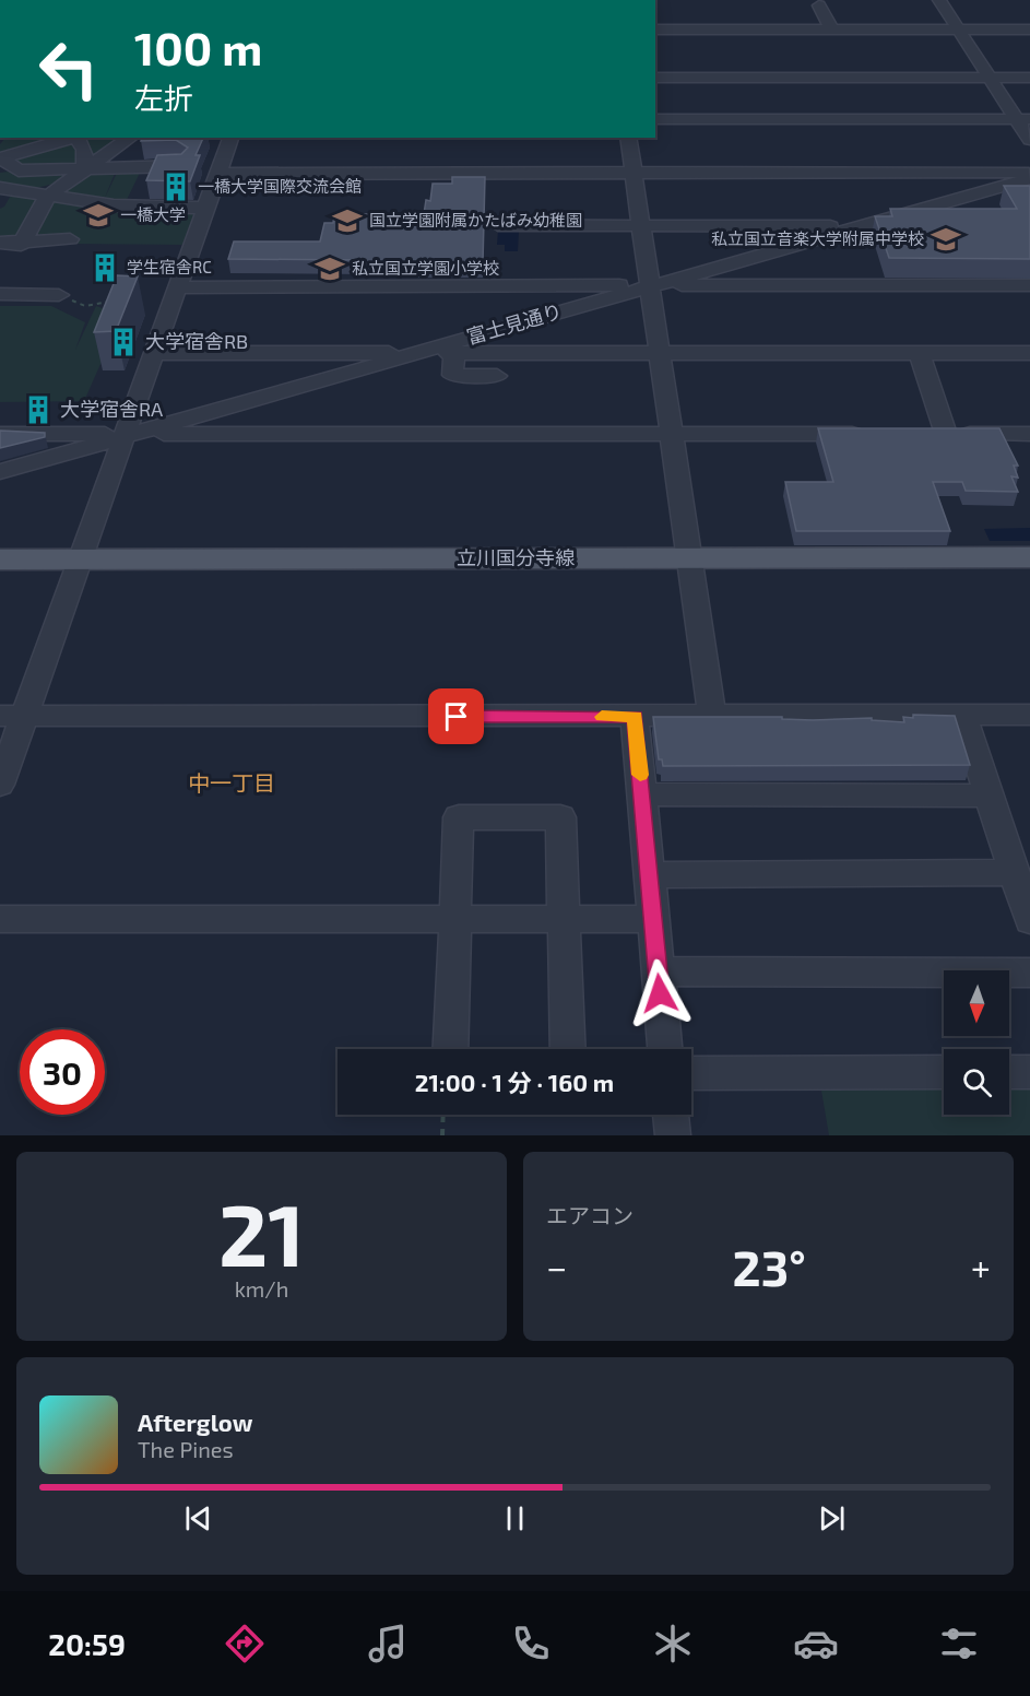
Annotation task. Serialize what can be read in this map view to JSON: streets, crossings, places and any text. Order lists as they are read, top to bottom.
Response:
{
  "streets": {
    "main road": ["立川国分寺線"],
    "street": ["富士見通り"]
  },
  "districts": ["中一丁目"],
  "places": {
    "building": [
      "一橋大学国際交流会館",
      "学生宿舎RC",
      "大学宿舎RB",
      "大学宿舎RA"
    ],
    "school or university": [
      "一橋大学",
      "国立学園附属かたばみ幼稚園",
      "私立国立音楽大学附属中学校",
      "私立国立学園小学校"
    ]
  },
  "north": "bottom",
  "page": {
    "turn": ["100 m", "左折"],
    "limit": "30",
    "trip": "21:00 · 1 分 · 160 m",
    "tile": [
      ["21", "km/h"],
      "エアコン"
    ],
    "heat": ["−", "23°", "+"],
    "song": ["Afterglow", "The Pines"],
    "tabs": "20:59"
  }
}
